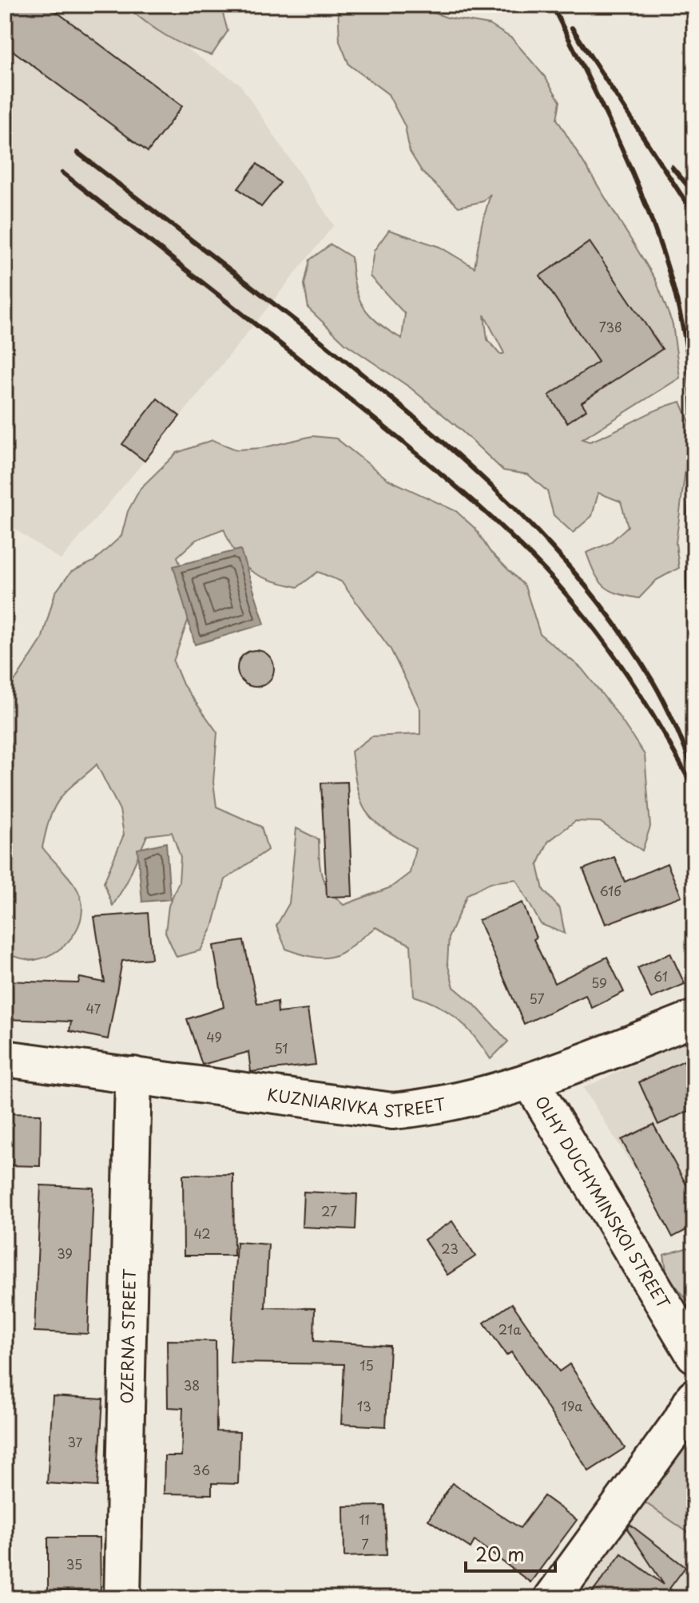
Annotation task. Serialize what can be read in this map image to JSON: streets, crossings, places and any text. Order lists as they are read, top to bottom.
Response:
{
  "streets": {
    "street": ["KUZNIARIVKA STREET", "OLHY DUCHYMINSKOI STREET", "OZERNA STREET"]
  },
  "crossings": [
    ["KUZNIARIVKA STREET", "OLHY DUCHYMINSKOI STREET"],
    ["KUZNIARIVKA STREET", "OZERNA STREET"]
  ],
  "house_numbers": [
    "73в",
    "61б",
    "61",
    "59",
    "57",
    "47",
    "49",
    "51",
    "27",
    "42",
    "23",
    "39",
    "21а",
    "15",
    "38",
    "13",
    "19а",
    "37",
    "36",
    "11",
    "7",
    "35"
  ],
  "scale_bar": "20 m"
}
